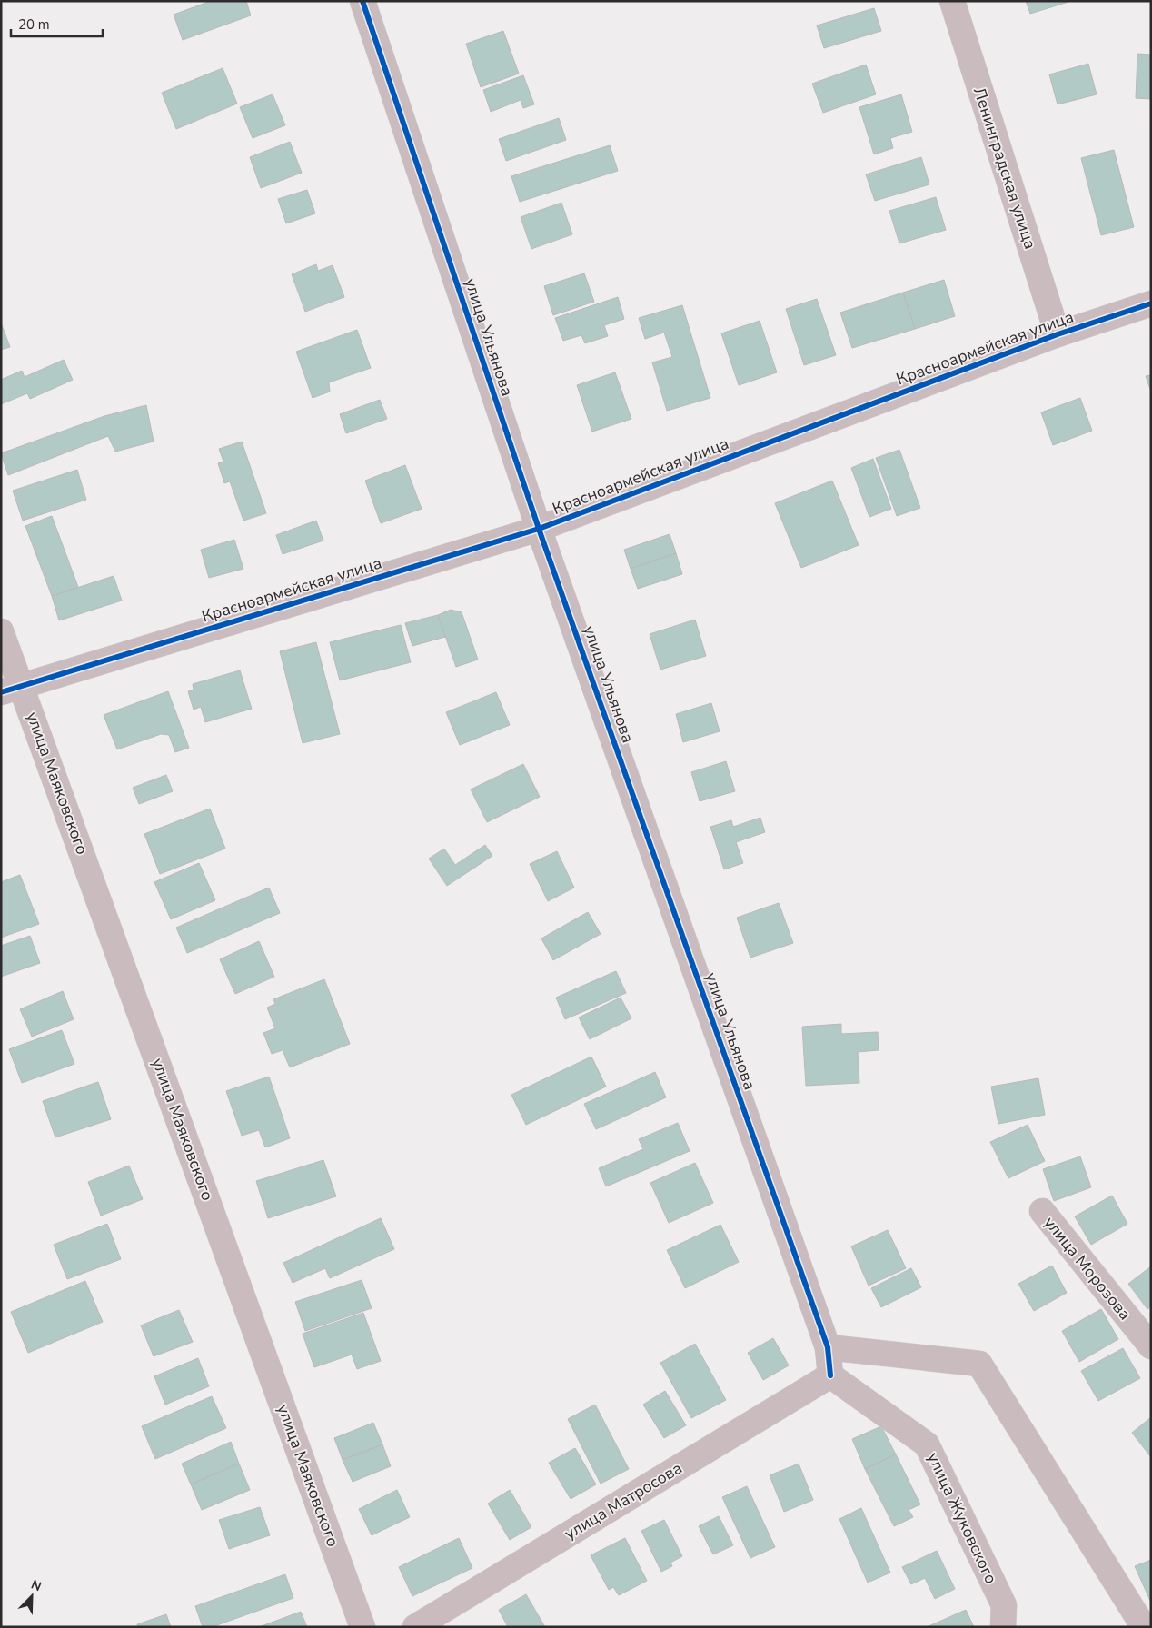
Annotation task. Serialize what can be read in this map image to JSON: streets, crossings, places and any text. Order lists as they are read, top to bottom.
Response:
{
  "streets": {
    "street": [
      "Ленинградская улица",
      "улица Ульянова",
      "Красноармейская улица",
      "улица Маяковского",
      "улица Морозова",
      "улица Матросова",
      "улица Жуковского"
    ]
  },
  "crossings": [
    ["Ленинградская улица", "Красноармейская улица"],
    ["улица Ульянова", "Красноармейская улица"],
    ["улица Ульянова", "улица Матросова"],
    ["улица Ульянова", "улица Жуковского"],
    ["Красноармейская улица", "улица Маяковского"],
    ["улица Матросова", "улица Жуковского"]
  ],
  "scale_bar": "20 m",
  "north": "top right"
}
